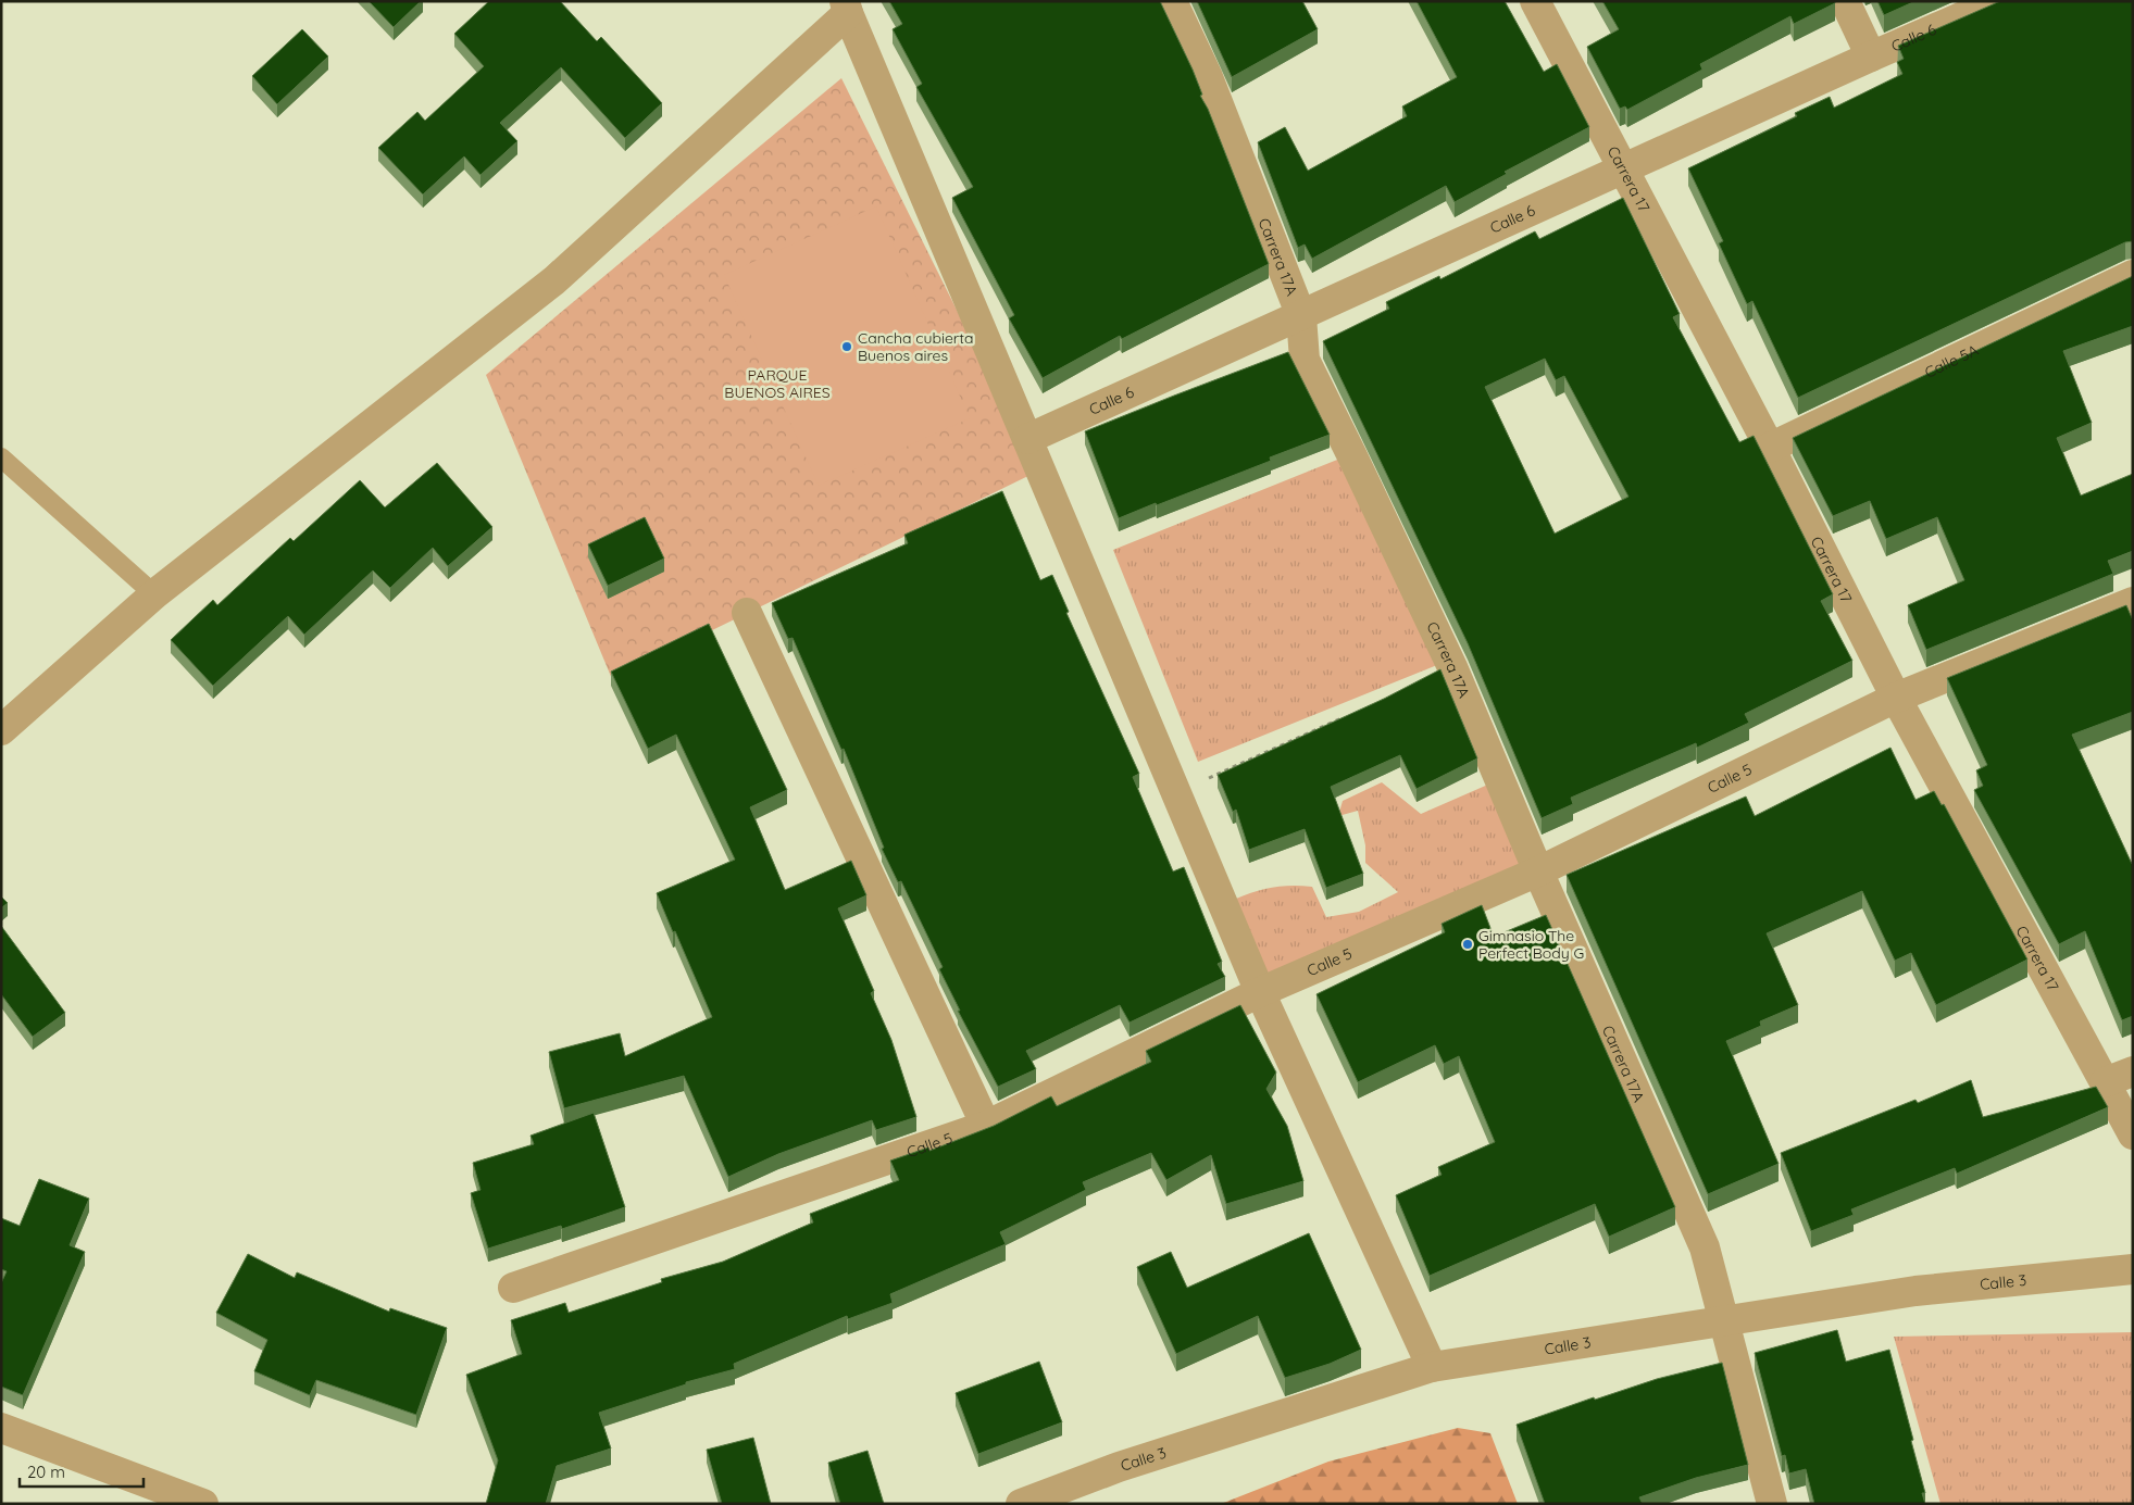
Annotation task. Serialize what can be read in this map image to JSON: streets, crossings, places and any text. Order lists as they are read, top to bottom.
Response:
{
  "streets": {
    "street": [
      "Calle 6",
      "Carrera 17",
      "Carrera 17A",
      "Calle 5A",
      "Calle 5",
      "Calle 3"
    ]
  },
  "crossings": [
    ["Calle 6", "Carrera 17"],
    ["Calle 6", "Carrera 17A"],
    ["Carrera 17", "Calle 5A"],
    ["Carrera 17", "Calle 5"],
    ["Carrera 17A", "Calle 5"],
    ["Carrera 17A", "Calle 3"]
  ],
  "parks": ["PARQUE BUENOS AIRES"],
  "places": ["Cancha cubierta Buenos aires", "Gimnasio The Perfect Body G"],
  "scale_bar": "20 m"
}
